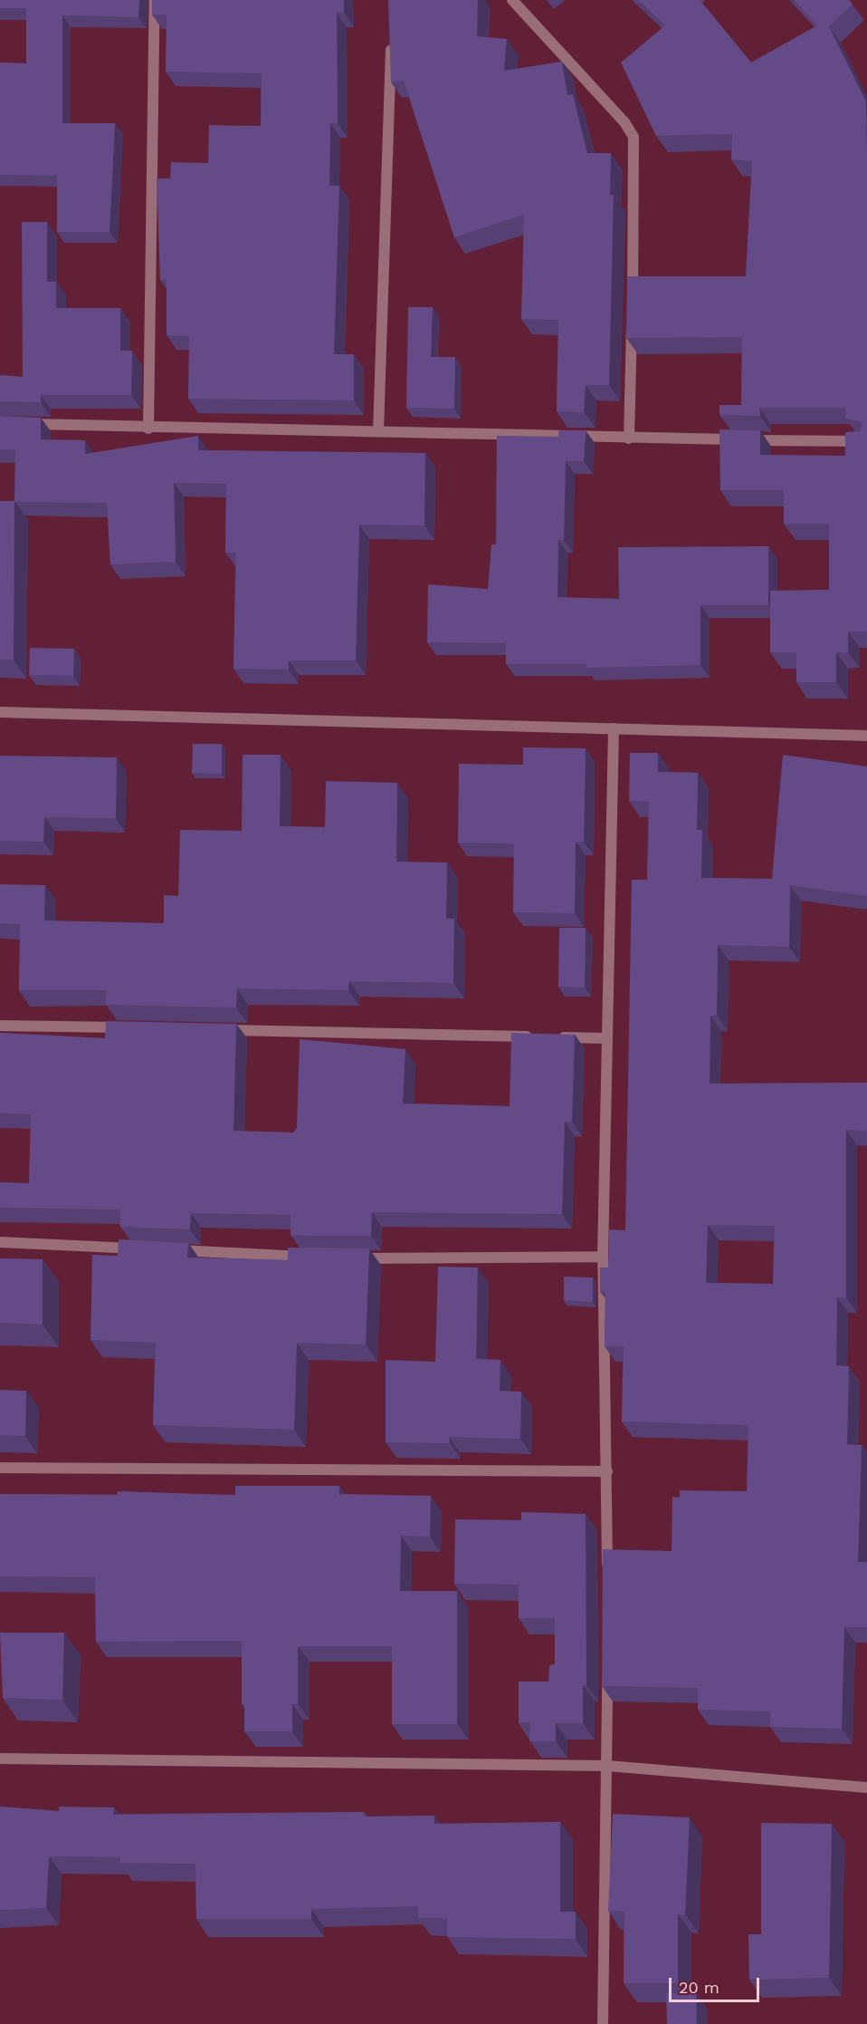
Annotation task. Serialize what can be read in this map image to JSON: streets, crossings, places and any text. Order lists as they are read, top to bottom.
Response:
{
  "scale_bar": "20 m"
}
